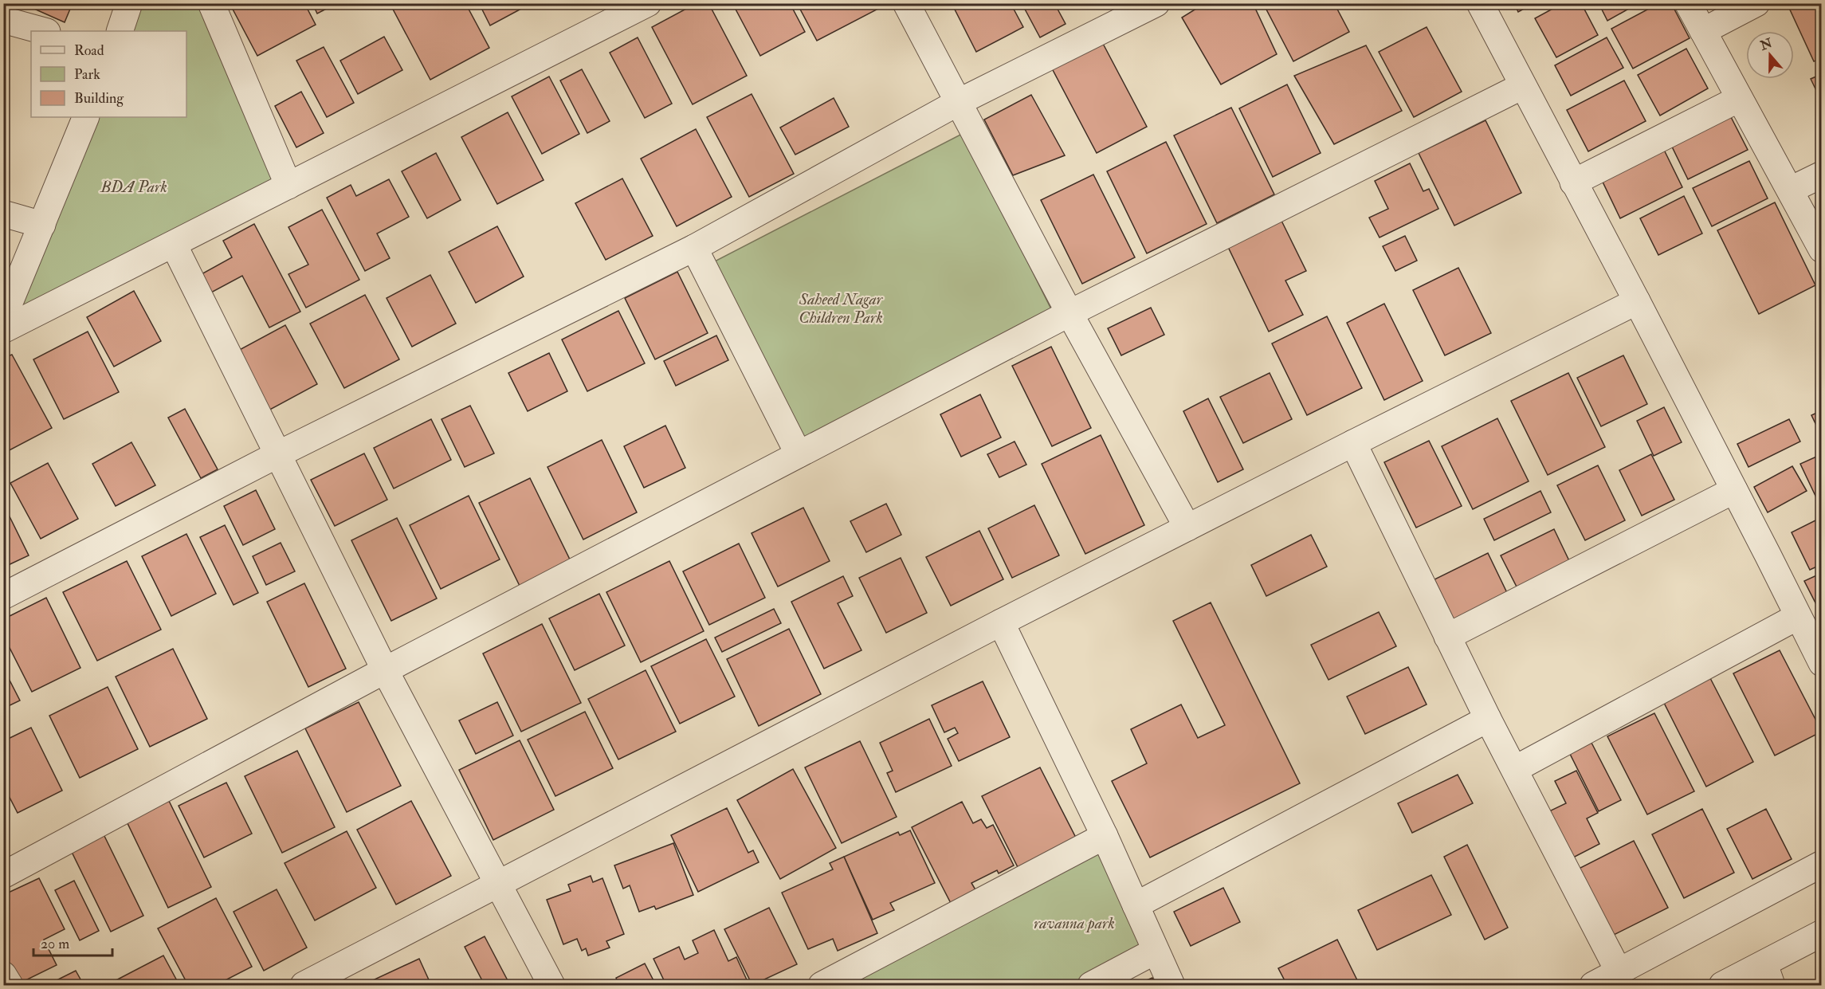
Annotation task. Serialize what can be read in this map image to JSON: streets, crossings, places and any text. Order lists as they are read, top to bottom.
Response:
{
  "parks": ["BDA Park", "Saheed Nagar Children Park", "ravanna park"],
  "legend": ["Road", "Park", "Building"],
  "scale_bar": "20 m",
  "north": "top"
}
